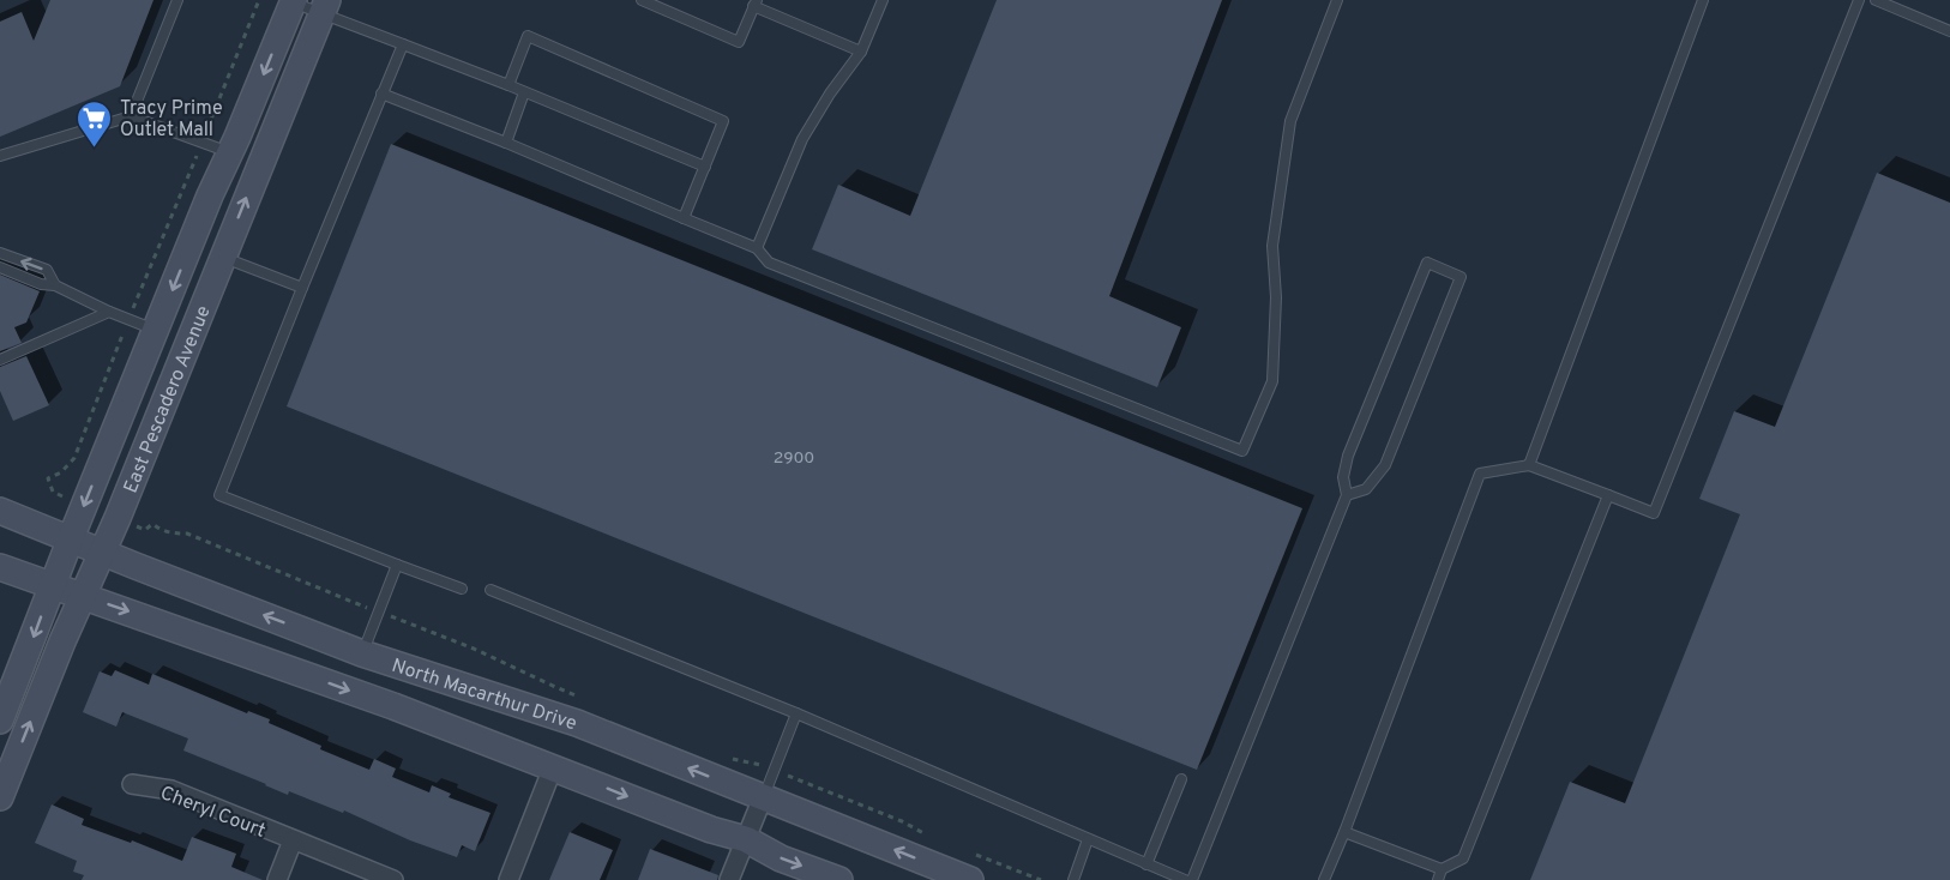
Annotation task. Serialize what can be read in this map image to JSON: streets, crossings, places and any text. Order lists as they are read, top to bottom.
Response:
{
  "streets": {
    "main road": ["East Pescadero Avenue", "North Macarthur Drive"],
    "street": ["Cheryl Court"]
  },
  "crossings": [
    ["East Pescadero Avenue", "North Macarthur Drive"]
  ],
  "places": {
    "supermarket": ["Tracy Prime Outlet Mall"]
  },
  "house_numbers": ["2900"]
}
